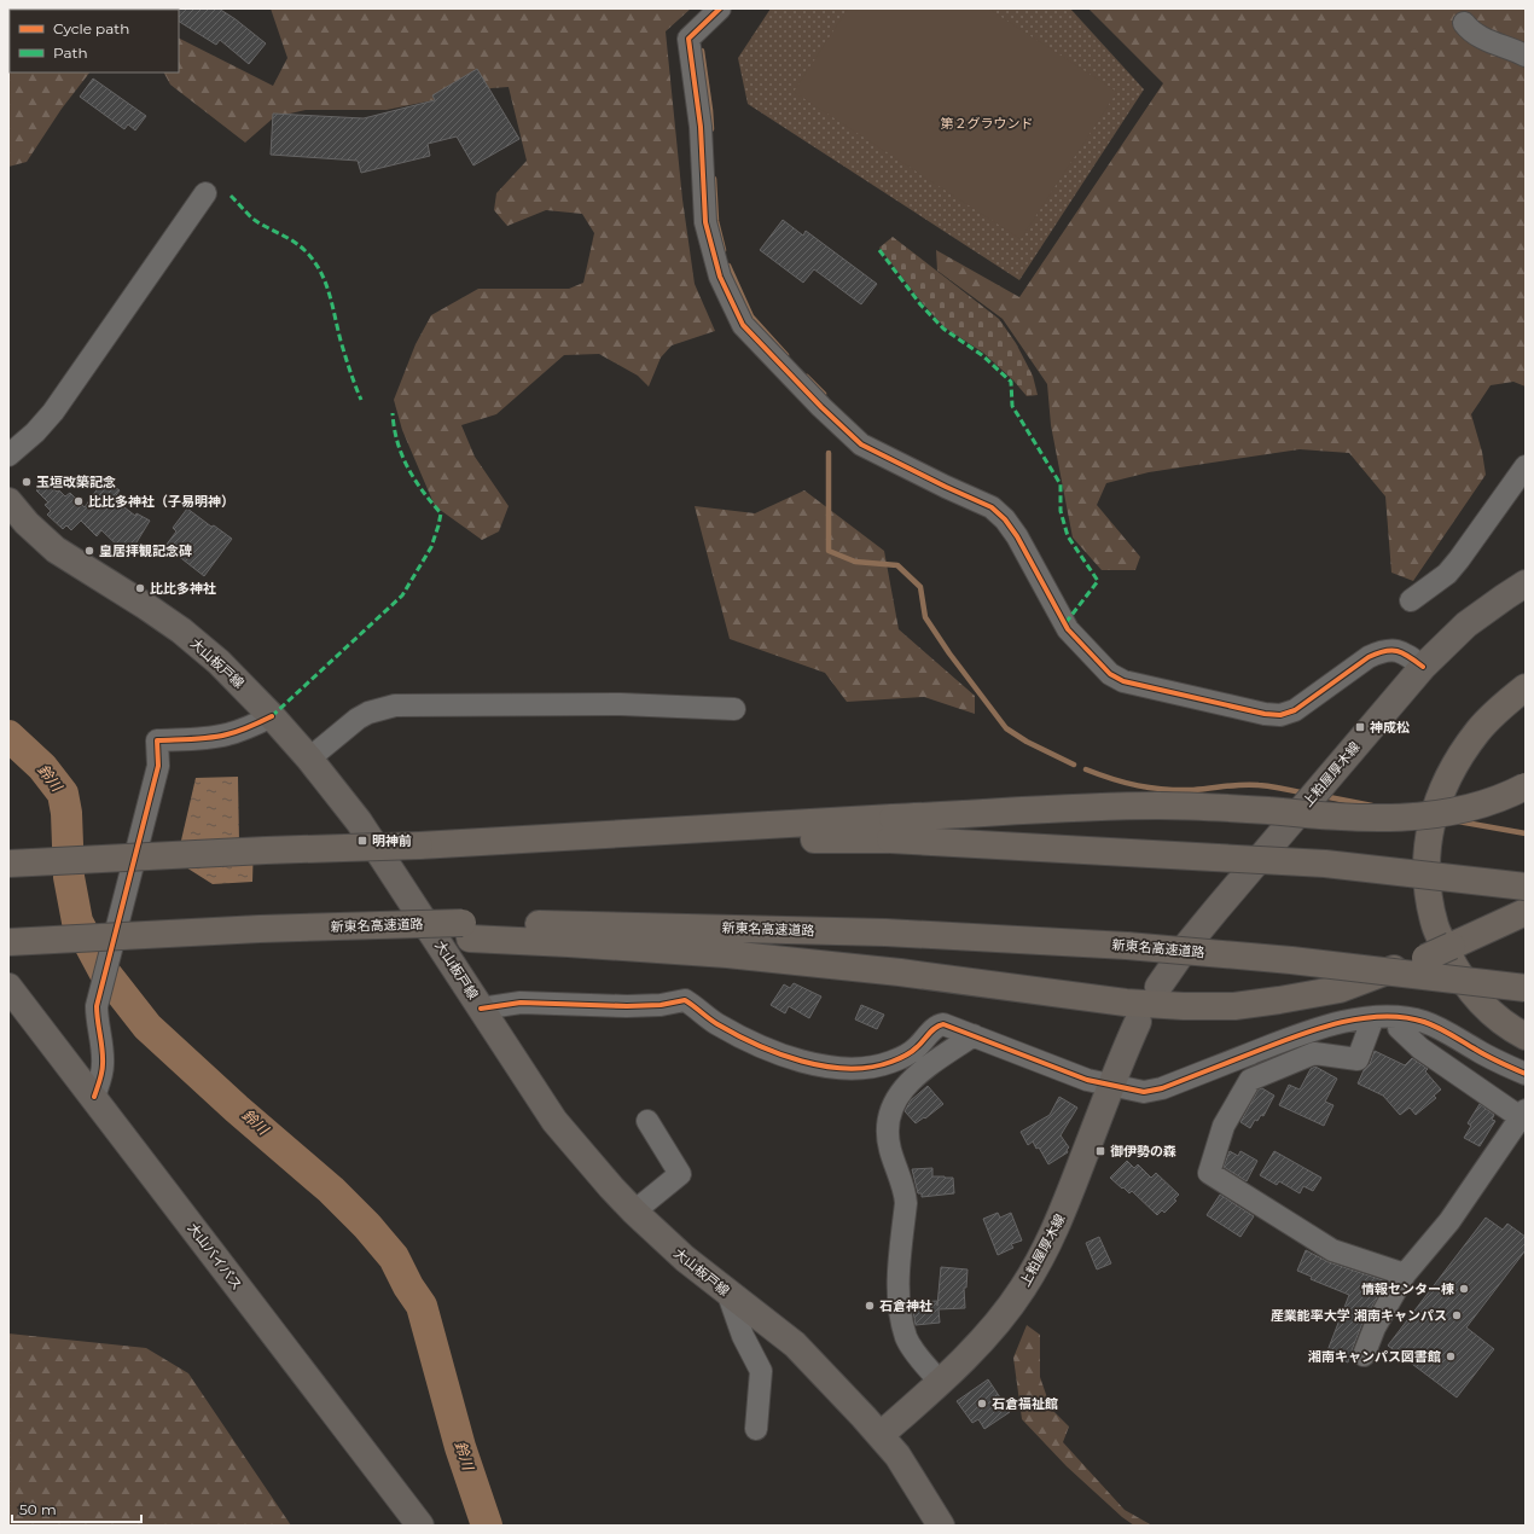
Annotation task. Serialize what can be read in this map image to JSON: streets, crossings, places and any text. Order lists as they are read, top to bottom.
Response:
{
  "streets": {
    "highway": ["新東名高速道路"],
    "main road": ["大山板戸線", "上粕屋厚木線", "大山バイパス"]
  },
  "crossings": [
    ["大山板戸線", "上粕屋厚木線"]
  ],
  "water": ["鈴川"],
  "parks": ["第２グラウンド"],
  "places": {
    "other": [
      "玉垣改築記念",
      "比比多神社（子易明神）",
      "皇居拝観記念碑",
      "比比多神社",
      "情報センター棟",
      "石倉神社",
      "産業能率大学 湘南キャンパス",
      "湘南キャンパス図書館",
      "石倉福祉館"
    ],
    "transit": ["神成松", "明神前", "御伊勢の森"]
  },
  "legend": ["Cycle path", "Path"],
  "scale_bar": "50 m"
}
